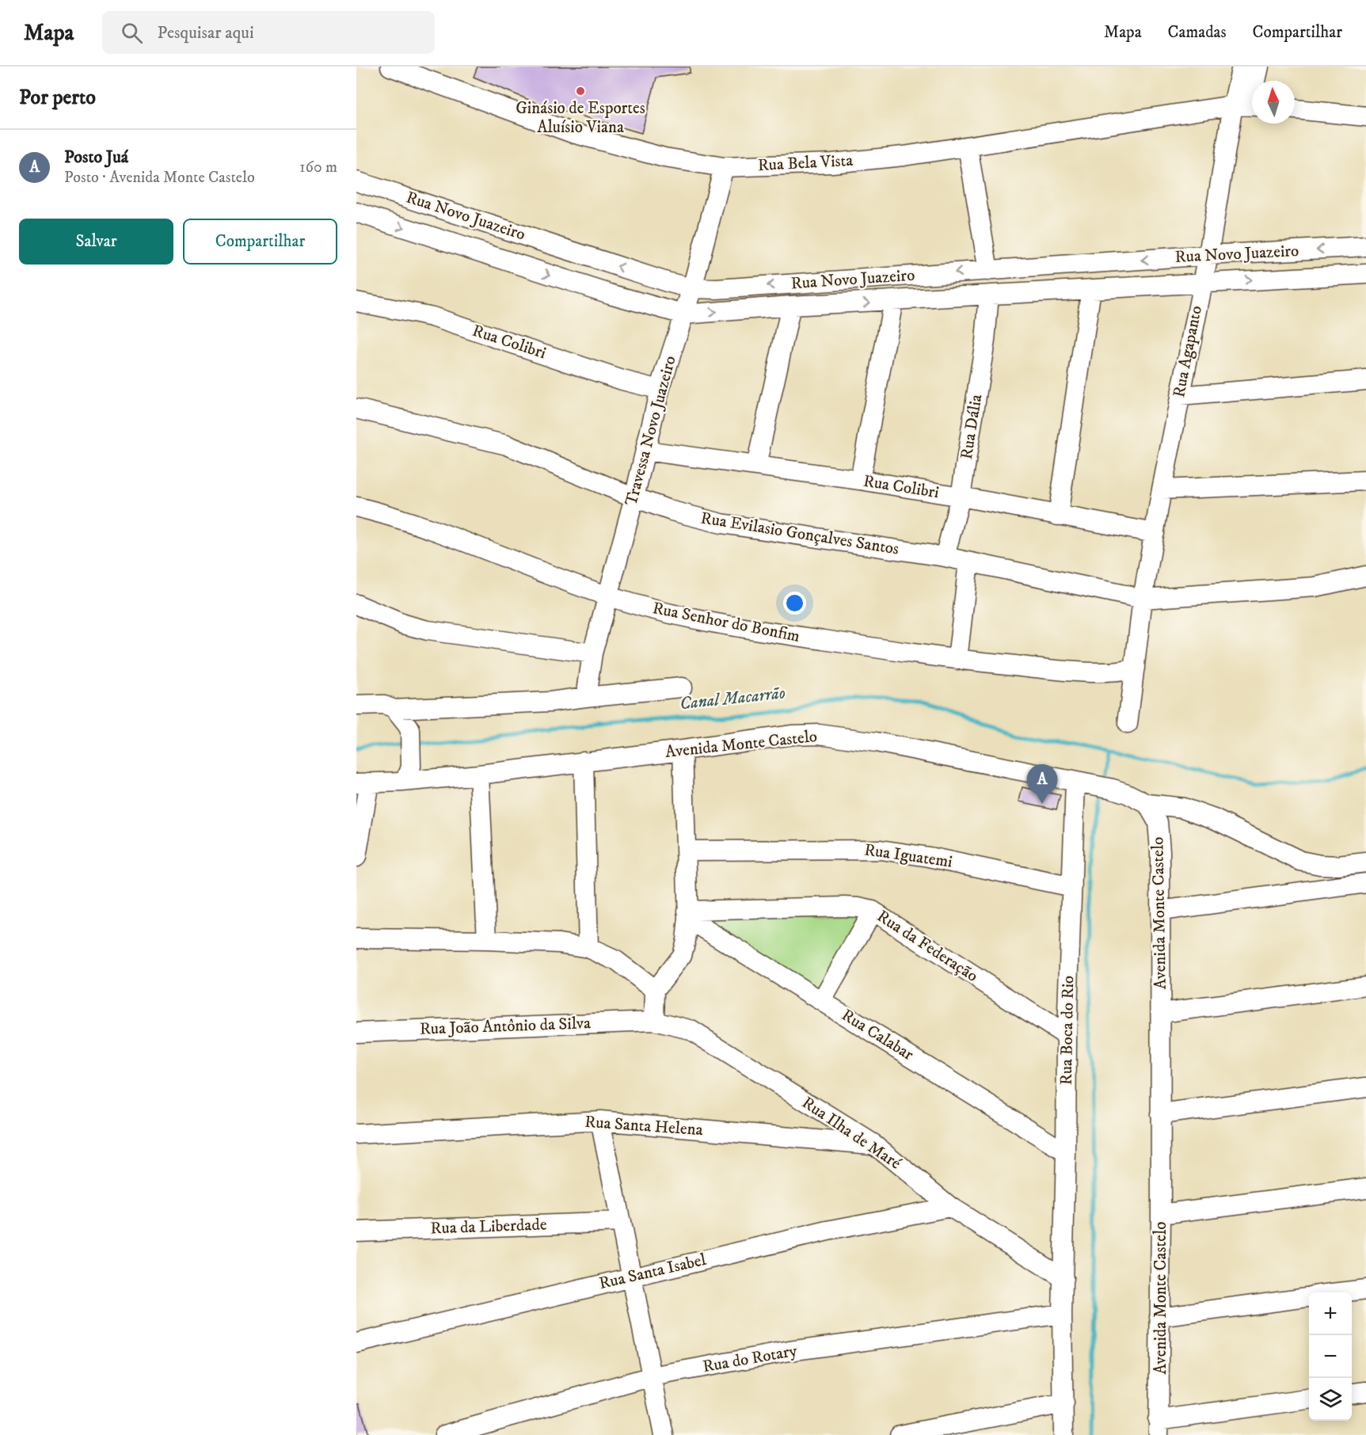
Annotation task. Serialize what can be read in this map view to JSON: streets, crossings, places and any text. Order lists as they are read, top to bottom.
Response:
{
  "streets": {
    "street": [
      "Rua Bela Vista",
      "Rua Novo Juazeiro",
      "Rua Colibri",
      "Rua Agapanto",
      "Rua Dália",
      "Travessa Novo Juazeiro",
      "Rua Evilasio Gonçalves Santos",
      "Rua Senhor do Bonfim",
      "Avenida Monte Castelo",
      "Rua Iguatemi",
      "Rua da Federação",
      "Rua João Antônio da Silva",
      "Rua Boca do Rio",
      "Rua Calabar",
      "Rua Santa Helena",
      "Rua Ilha de Maré",
      "Rua da Liberdade",
      "Rua Santa Isabel",
      "Rua do Rotary"
    ]
  },
  "crossings": [
    ["Rua Bela Vista", "Rua Agapanto"],
    ["Rua Bela Vista", "Travessa Novo Juazeiro"],
    ["Rua Novo Juazeiro", "Rua Agapanto"],
    ["Rua Novo Juazeiro", "Rua Dália"],
    ["Rua Novo Juazeiro", "Travessa Novo Juazeiro"],
    ["Rua Colibri", "Rua Agapanto"],
    ["Rua Colibri", "Rua Dália"],
    ["Rua Colibri", "Travessa Novo Juazeiro"],
    ["Rua Agapanto", "Rua Evilasio Gonçalves Santos"],
    ["Rua Agapanto", "Rua Senhor do Bonfim"],
    ["Rua Dália", "Rua Evilasio Gonçalves Santos"],
    ["Travessa Novo Juazeiro", "Rua Evilasio Gonçalves Santos"],
    ["Travessa Novo Juazeiro", "Rua Senhor do Bonfim"],
    ["Avenida Monte Castelo", "Rua Boca do Rio"],
    ["Rua Iguatemi", "Rua Boca do Rio"],
    ["Rua da Federação", "Rua Boca do Rio"],
    ["Rua da Federação", "Rua Calabar"],
    ["Rua João Antônio da Silva", "Rua Ilha de Maré"],
    ["Rua Boca do Rio", "Rua Calabar"],
    ["Rua Boca do Rio", "Rua Ilha de Maré"],
    ["Rua Boca do Rio", "Rua do Rotary"],
    ["Rua Santa Helena", "Rua Ilha de Maré"],
    ["Rua Ilha de Maré", "Rua Santa Isabel"]
  ],
  "water": ["Canal Macarrão"],
  "places": ["Ginásio de Esportes Aluísio Viana"],
  "north": "top",
  "page": {
    "header": "Mapa",
    "search": "Pesquisar aqui",
    "nav": ["Mapa", "Camadas", "Compartilhar"],
    "heading": "Por perto",
    "list": [
      {
        "mark": "A",
        "name": "Posto Juá",
        "note": "Posto · Avenida Monte Castelo",
        "value": "160 m"
      }
    ],
    "buttons": ["Salvar", "Compartilhar"],
    "pins": "A",
    "map_buttons": ["+", "−"]
  }
}
